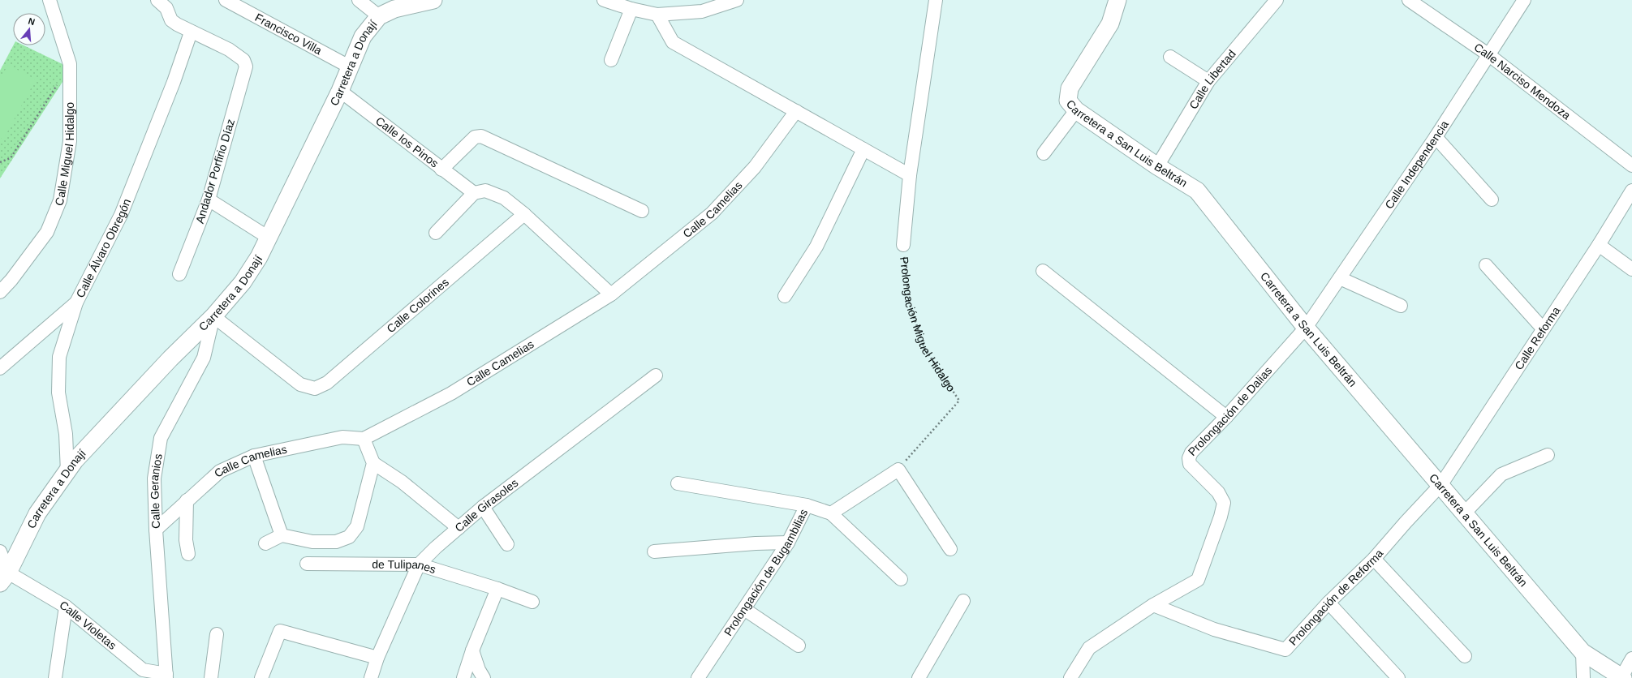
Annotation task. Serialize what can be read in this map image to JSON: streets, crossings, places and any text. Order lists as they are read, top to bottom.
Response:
{
  "streets": {
    "main road": ["Carretera a Donají", "Carretera a San Luis Beltrán"],
    "street": [
      "Francisco Villa",
      "Calle Libertad",
      "Calle Narciso Mendoza",
      "Calle los Pinos",
      "Calle Miguel Hidalgo",
      "Calle Independencia",
      "Andador Porfirio Díaz",
      "Calle Camelias",
      "Calle Álvaro Obregón",
      "Calle Colorines",
      "Prolongación Miguel Hidalgo",
      "Calle Reforma",
      "Prolongación de Dalias",
      "Calle Geranios",
      "Calle Girasoles",
      "de Tulipanes",
      "Prolongación de Bugambilias",
      "Prolongación de Reforma",
      "Calle Violetas"
    ]
  },
  "crossings": [
    ["Francisco Villa", "Carretera a Donají"],
    ["Carretera a Donají", "Calle los Pinos"],
    ["Carretera a Donají", "Calle Álvaro Obregón"],
    ["Carretera a Donají", "Calle Colorines"],
    ["Carretera a Donají", "Calle Geranios"],
    ["Carretera a Donají", "Calle Violetas"],
    ["Calle Libertad", "Carretera a San Luis Beltrán"],
    ["Calle Narciso Mendoza", "Calle Independencia"],
    ["Carretera a San Luis Beltrán", "Calle Independencia"],
    ["Carretera a San Luis Beltrán", "Calle Reforma"],
    ["Carretera a San Luis Beltrán", "Prolongación de Dalias"],
    ["Carretera a San Luis Beltrán", "Prolongación de Reforma"],
    ["Calle Independencia", "Prolongación de Dalias"],
    ["Andador Porfirio Díaz", "Calle Álvaro Obregón"],
    ["Calle Camelias", "Calle Geranios"],
    ["Calle Colorines", "Calle Geranios"],
    ["Calle Reforma", "Prolongación de Reforma"],
    ["Prolongación de Dalias", "Prolongación de Reforma"],
    ["Calle Geranios", "Calle Violetas"],
    ["Calle Girasoles", "de Tulipanes"]
  ],
  "north": "top"
}
